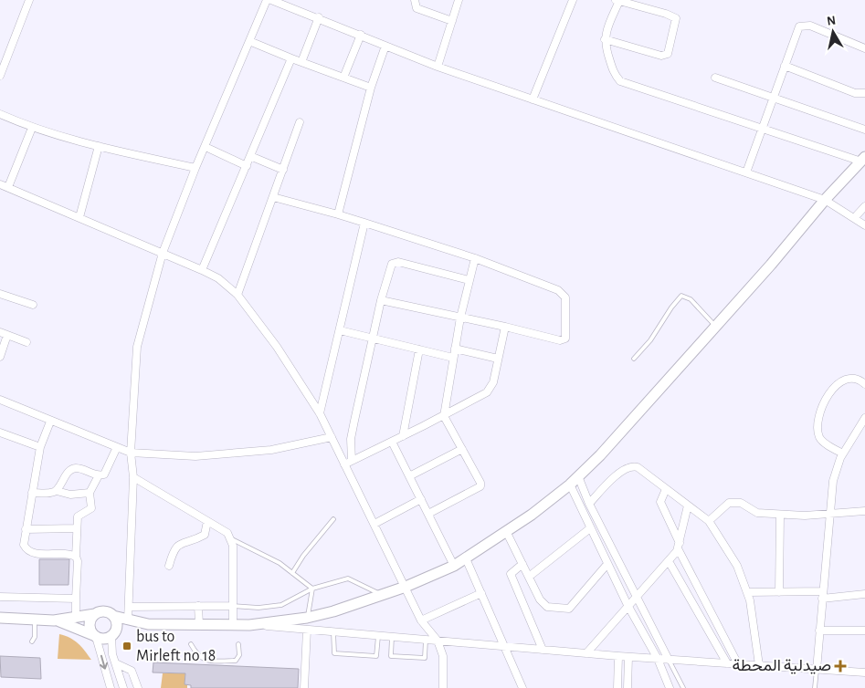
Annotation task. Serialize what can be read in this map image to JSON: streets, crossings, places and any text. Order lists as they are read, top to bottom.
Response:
{
  "places": {
    "transit": ["bus to Mirleft no 18"],
    "health": ["صيدلية المحطة"]
  },
  "north": "top"
}
